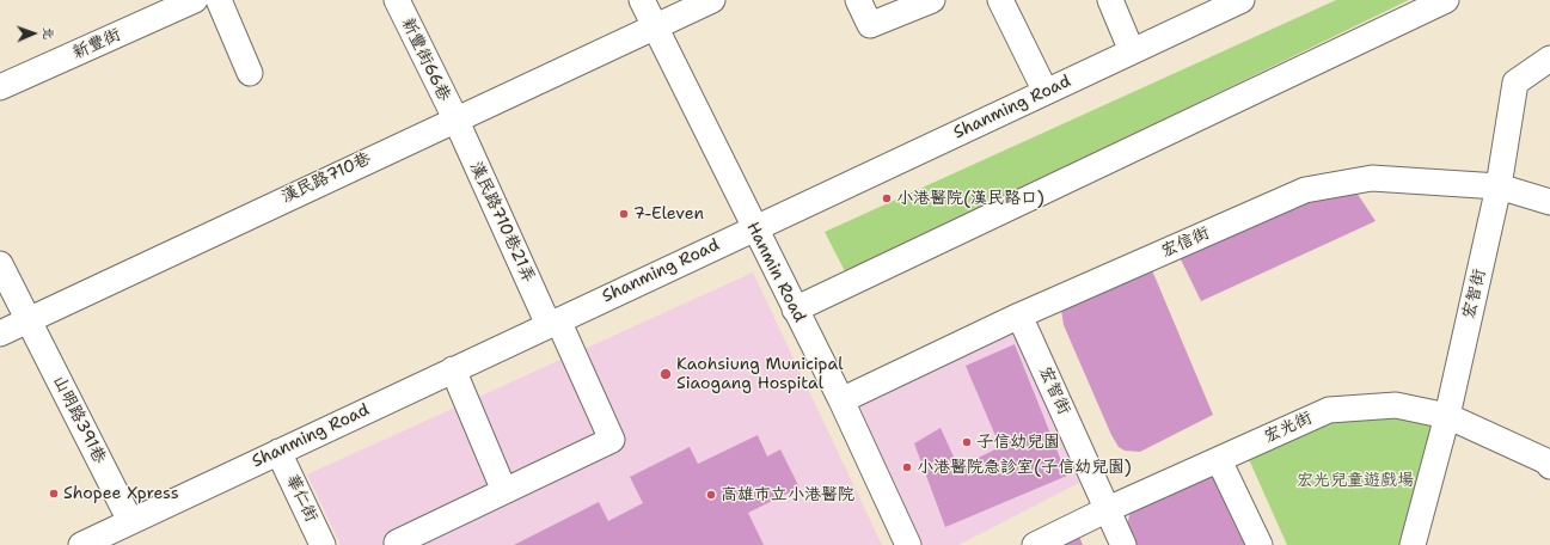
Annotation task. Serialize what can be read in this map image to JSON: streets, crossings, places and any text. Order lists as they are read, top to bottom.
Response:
{
  "streets": {
    "street": [
      "新豐街",
      "新豐街66巷",
      "Shanming Road",
      "漢民路710巷",
      "漢民路710巷21弄",
      "宏信街",
      "Hanmin Road",
      "宏智街",
      "山明路391巷",
      "宏光街",
      "華仁街"
    ]
  },
  "crossings": [
    ["新豐街66巷", "漢民路710巷"],
    ["新豐街66巷", "漢民路710巷21弄"],
    ["Shanming Road", "漢民路710巷21弄"],
    ["Shanming Road", "Hanmin Road"],
    ["Shanming Road", "山明路391巷"],
    ["Shanming Road", "華仁街"],
    ["漢民路710巷", "漢民路710巷21弄"],
    ["漢民路710巷", "Hanmin Road"],
    ["漢民路710巷", "山明路391巷"],
    ["宏信街", "Hanmin Road"],
    ["宏信街", "宏智街"],
    ["宏智街", "宏光街"]
  ],
  "parks": ["宏光兒童遊戲場"],
  "places": [
    "小港醫院(漢民路口)",
    "7-Eleven",
    "Kaohsiung Municipal Siaogang Hospital",
    "子信幼兒園",
    "小港醫院急診室(子信幼兒園)",
    "Shopee Xpress",
    "高雄市立小港醫院"
  ],
  "north": "right"
}
